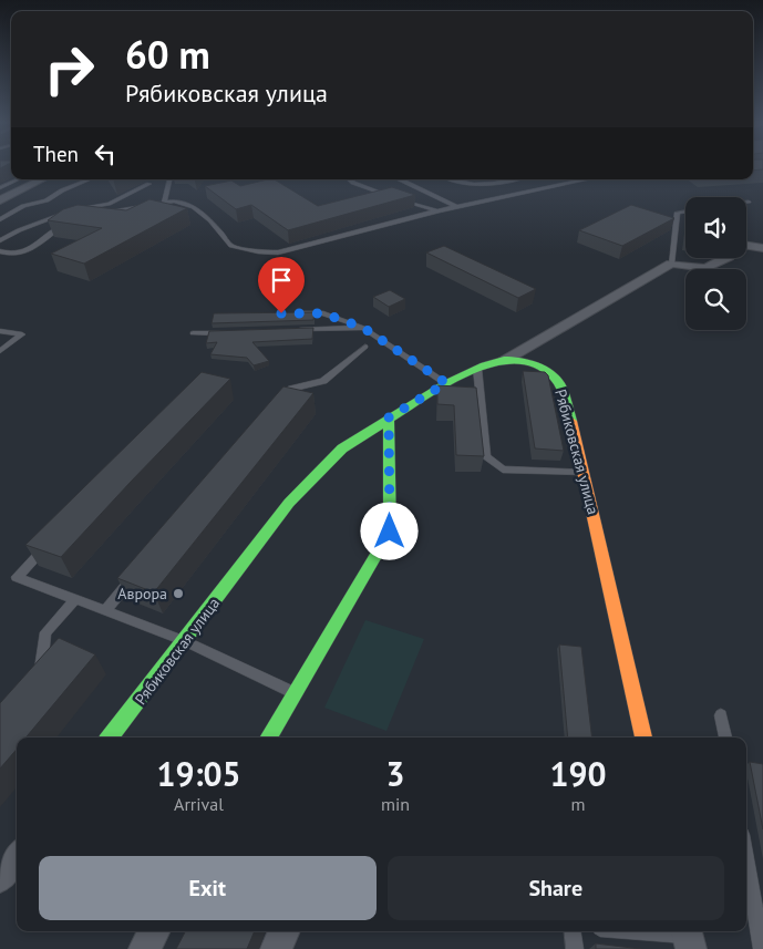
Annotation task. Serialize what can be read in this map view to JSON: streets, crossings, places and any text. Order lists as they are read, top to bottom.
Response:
{
  "streets": {
    "street": ["Рябиковская улица"]
  },
  "places": ["Аврора"],
  "page": {
    "turn": ["60 m", "Рябиковская улица"],
    "then": "Then",
    "eta": [
      "19:05",
      "Arrival",
      "3",
      "min",
      "190",
      "m"
    ],
    "buttons": ["Exit", "Share"]
  }
}
